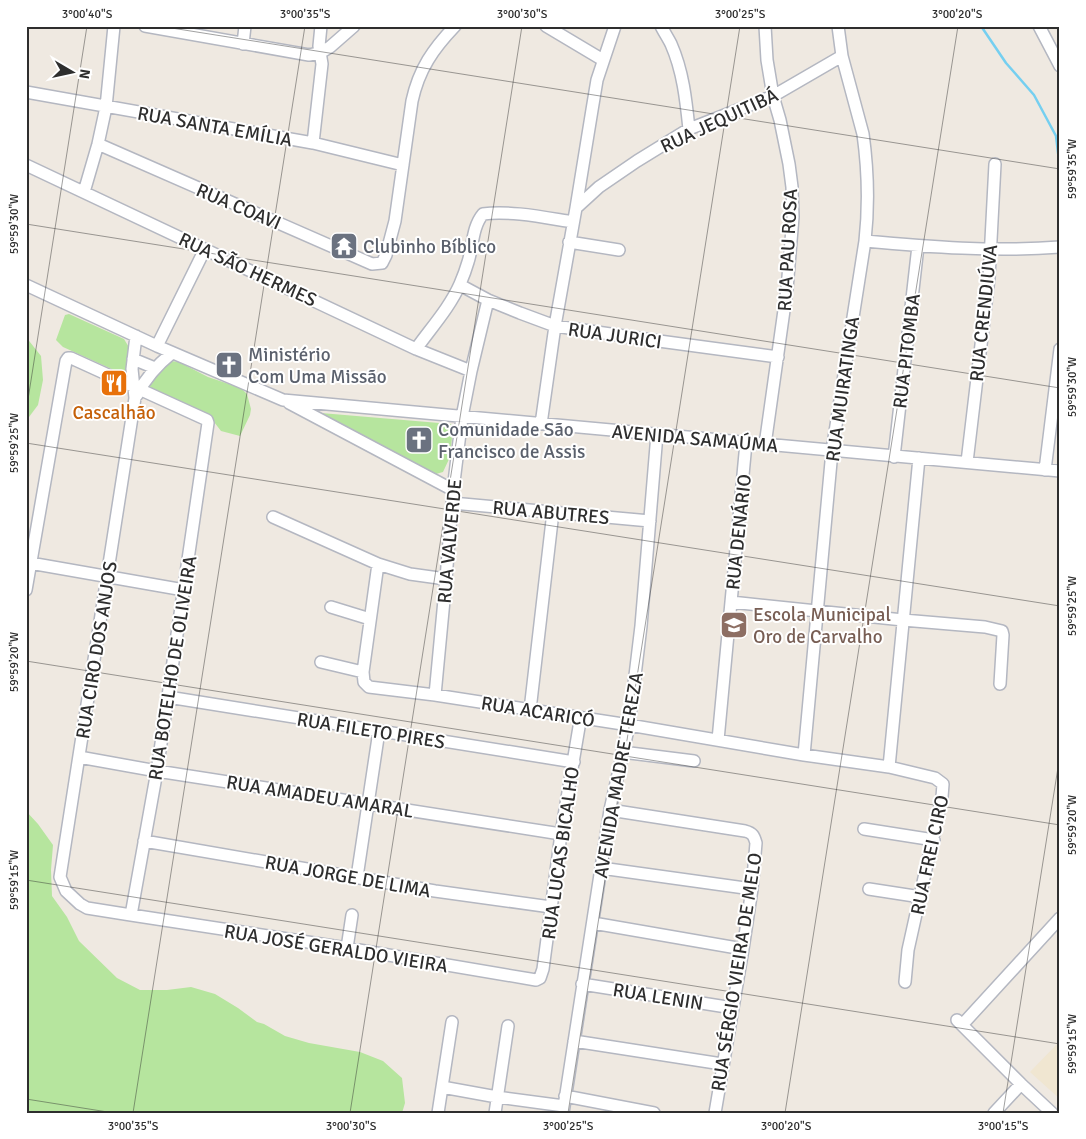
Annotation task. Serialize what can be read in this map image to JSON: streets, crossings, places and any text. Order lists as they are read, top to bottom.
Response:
{
  "streets": {
    "street": [
      "RUA JEQUITIBÁ",
      "RUA SANTA EMÍLIA",
      "RUA COAVI",
      "RUA PAU ROSA",
      "RUA SÃO HERMES",
      "RUA CRENDIÚVA",
      "RUA JURICI",
      "RUA PITOMBA",
      "RUA MUIRATINGA",
      "AVENIDA SAMAÚMA",
      "RUA ABUTRES",
      "RUA DENÁRIO",
      "RUA VALVERDE",
      "RUA CIRO DOS ANJOS",
      "RUA BOTELHO DE OLIVEIRA",
      "RUA ACARICÓ",
      "RUA FILETO PIRES",
      "AVENIDA MADRE TEREZA",
      "RUA AMADEU AMARAL",
      "RUA LUCAS BICALHO",
      "RUA FREI CIRO",
      "RUA JORGE DE LIMA",
      "RUA JOSÉ GERALDO VIEIRA",
      "RUA SÉRGIO VIEIRA DE MELO",
      "RUA LENIN"
    ]
  },
  "crossings": [
    ["RUA JEQUITIBÁ", "RUA PAU ROSA"],
    ["RUA JEQUITIBÁ", "RUA MUIRATINGA"],
    ["RUA SANTA EMÍLIA", "RUA COAVI"],
    ["RUA PAU ROSA", "RUA JURICI"],
    ["RUA PAU ROSA", "AVENIDA SAMAÚMA"],
    ["RUA SÃO HERMES", "RUA VALVERDE"],
    ["RUA CRENDIÚVA", "AVENIDA SAMAÚMA"],
    ["RUA JURICI", "RUA VALVERDE"],
    ["RUA PITOMBA", "AVENIDA SAMAÚMA"],
    ["RUA MUIRATINGA", "AVENIDA SAMAÚMA"],
    ["RUA MUIRATINGA", "RUA ACARICÓ"],
    ["AVENIDA SAMAÚMA", "RUA DENÁRIO"],
    ["AVENIDA SAMAÚMA", "RUA VALVERDE"],
    ["AVENIDA SAMAÚMA", "RUA CIRO DOS ANJOS"],
    ["AVENIDA SAMAÚMA", "AVENIDA MADRE TEREZA"],
    ["RUA ABUTRES", "RUA VALVERDE"],
    ["RUA ABUTRES", "AVENIDA MADRE TEREZA"],
    ["RUA DENÁRIO", "RUA ACARICÓ"],
    ["RUA VALVERDE", "RUA ACARICÓ"],
    ["RUA CIRO DOS ANJOS", "RUA BOTELHO DE OLIVEIRA"],
    ["RUA CIRO DOS ANJOS", "RUA AMADEU AMARAL"],
    ["RUA CIRO DOS ANJOS", "RUA JOSÉ GERALDO VIEIRA"],
    ["RUA BOTELHO DE OLIVEIRA", "RUA FILETO PIRES"],
    ["RUA BOTELHO DE OLIVEIRA", "RUA AMADEU AMARAL"],
    ["RUA BOTELHO DE OLIVEIRA", "RUA JORGE DE LIMA"],
    ["RUA BOTELHO DE OLIVEIRA", "RUA JOSÉ GERALDO VIEIRA"],
    ["RUA ACARICÓ", "AVENIDA MADRE TEREZA"],
    ["RUA ACARICÓ", "RUA FREI CIRO"],
    ["RUA FILETO PIRES", "RUA LUCAS BICALHO"],
    ["AVENIDA MADRE TEREZA", "RUA SÉRGIO VIEIRA DE MELO"],
    ["AVENIDA MADRE TEREZA", "RUA LENIN"],
    ["RUA AMADEU AMARAL", "RUA LUCAS BICALHO"],
    ["RUA LUCAS BICALHO", "RUA JORGE DE LIMA"],
    ["RUA LUCAS BICALHO", "RUA JOSÉ GERALDO VIEIRA"],
    ["RUA SÉRGIO VIEIRA DE MELO", "RUA LENIN"]
  ],
  "places": {
    "temple": ["Clubinho Bíblico"],
    "church": ["Ministério Com Uma Missão", "Comunidade São Francisco de Assis"],
    "restaurant": ["Cascalhão"],
    "school or university": ["Escola Municipal Oro de Carvalho"]
  },
  "north": "right",
  "coordinates": [
    "3°00'40\"S",
    "3°00'35\"S",
    "3°00'30\"S",
    "3°00'25\"S",
    "3°00'20\"S",
    "59°59'35\"W",
    "59°59'30\"W",
    "59°59'25\"W",
    "59°59'20\"W",
    "59°59'15\"W",
    "3°00'15\"S"
  ]
}
